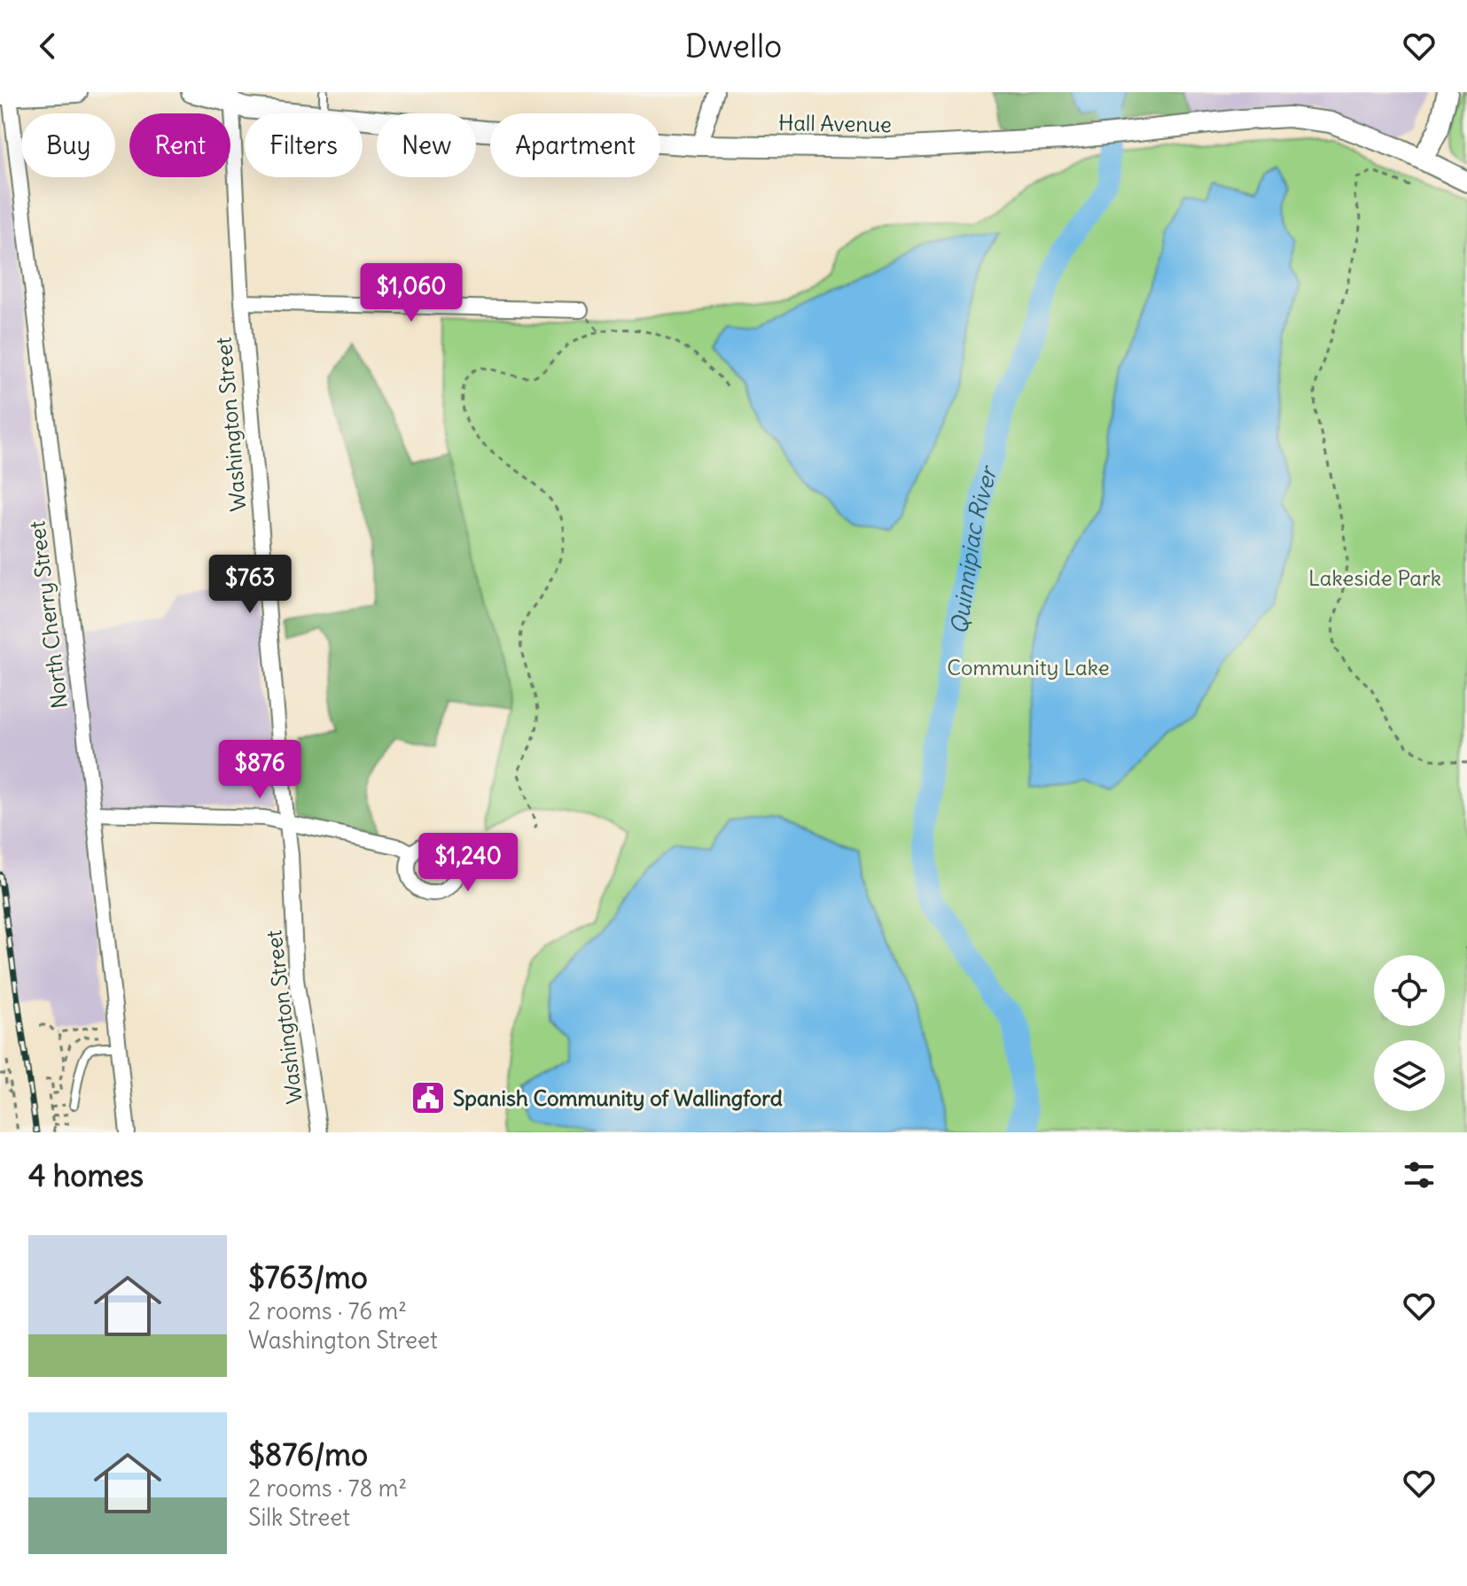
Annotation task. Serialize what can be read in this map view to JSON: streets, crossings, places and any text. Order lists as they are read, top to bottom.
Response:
{
  "streets": {
    "main road": ["Hall Avenue"],
    "street": ["Washington Street", "North Cherry Street"]
  },
  "crossings": [
    ["Hall Avenue", "Washington Street"]
  ],
  "water": ["Quinnipiac River"],
  "parks": ["Lakeside Park", "Community Lake"],
  "places": {
    "public building": ["Spanish Community of Wallingford"]
  },
  "page": {
    "header": "Dwello",
    "chip": [
      "Buy",
      "Rent",
      "Filters",
      "New",
      "Apartment"
    ],
    "price": [
      "$1,060",
      "$763",
      "$876",
      "$1,240"
    ],
    "heading": "4 homes",
    "list": [
      {
        "name": "$763/mo",
        "note": "2 rooms · 76 m² · Washington Street"
      },
      {
        "name": "$876/mo",
        "note": "2 rooms · 78 m² · Silk Street"
      }
    ]
  }
}
